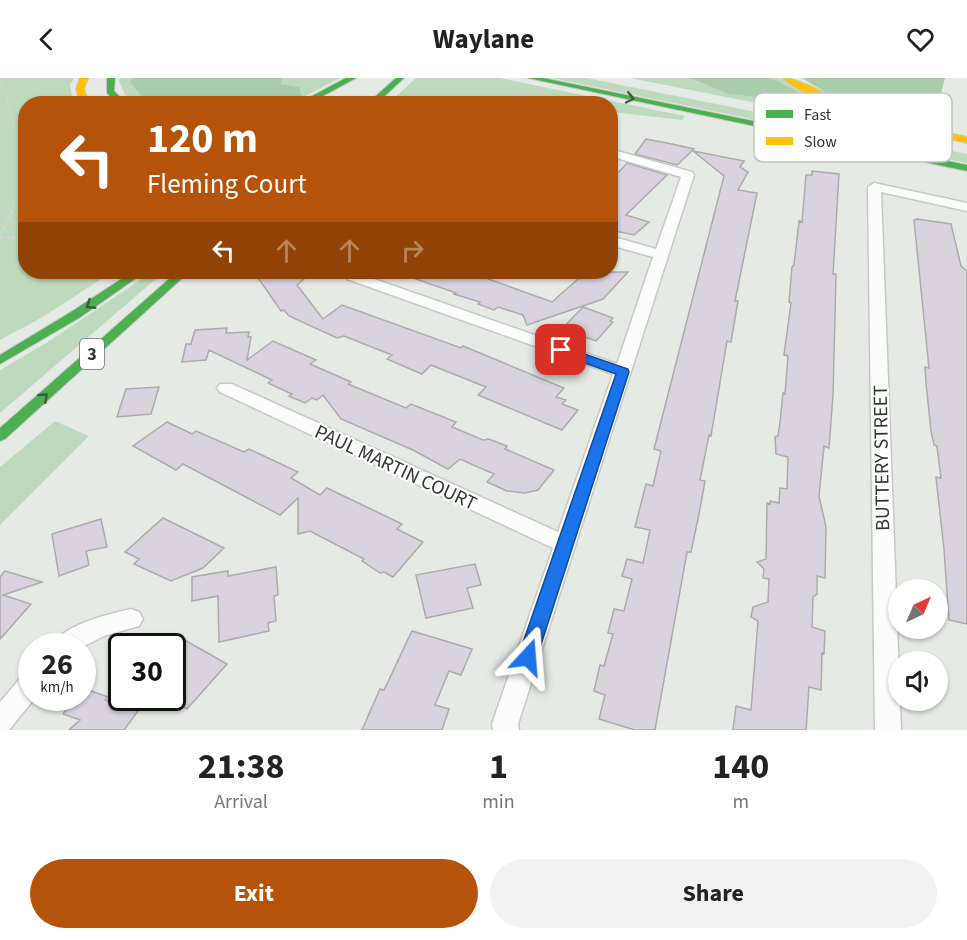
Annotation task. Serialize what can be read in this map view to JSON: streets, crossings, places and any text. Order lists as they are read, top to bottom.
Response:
{
  "streets": {
    "highway": ["3"],
    "street": ["BUTTERY STREET", "PAUL MARTIN COURT"]
  },
  "legend": ["Fast", "Slow"],
  "north": "top right",
  "page": {
    "header": "Waylane",
    "turn": ["120 m", "Fleming Court"],
    "speed": "26 km/h",
    "limit": "30",
    "eta": [
      "21:38",
      "Arrival",
      "1",
      "min",
      "140",
      "m"
    ],
    "buttons": ["Exit", "Share"]
  }
}
